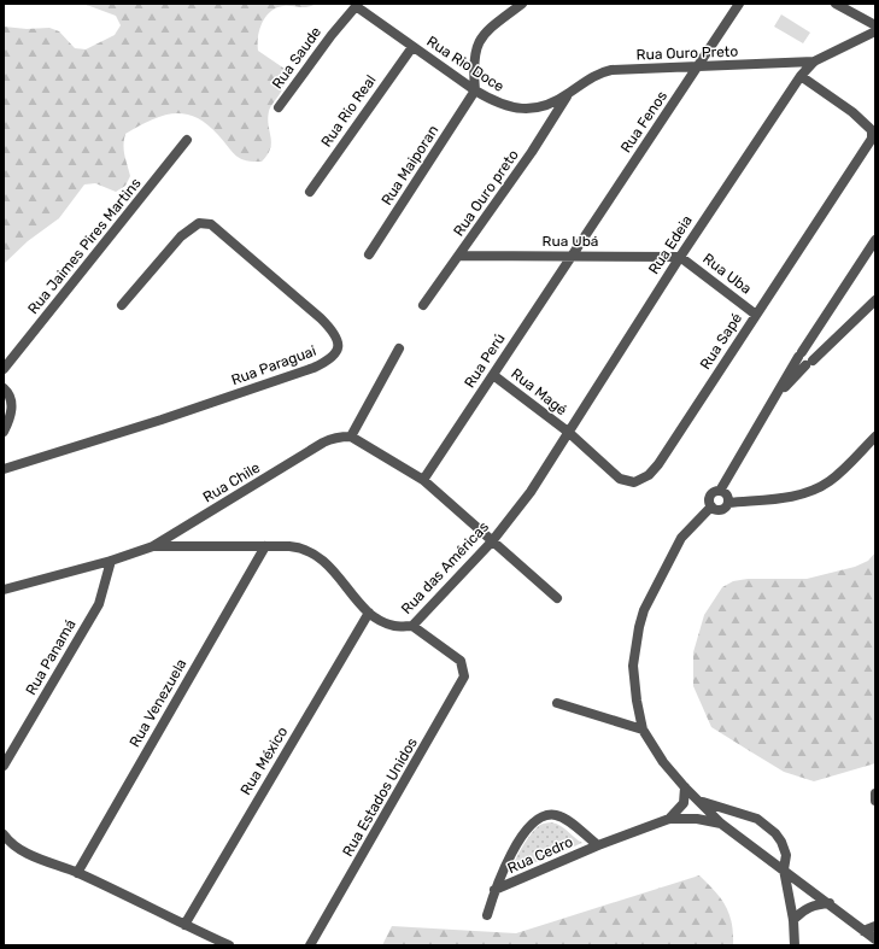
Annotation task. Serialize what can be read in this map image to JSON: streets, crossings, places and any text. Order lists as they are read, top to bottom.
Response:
{
  "streets": {
    "street": [
      "Rua Ouro Preto",
      "Rua Saude",
      "Rua Rio Doce",
      "Rua Rio Real",
      "Rua Fenos",
      "Rua Maiporan",
      "Rua Ouro preto",
      "Rua Ubá",
      "Rua Edeia",
      "Rua Jaimes Pires Martins",
      "Rua Uba",
      "Rua Sapé",
      "Rua Perú",
      "Rua Paraguai",
      "Rua Magé",
      "Rua Chile",
      "Rua das Américas",
      "Rua Panamá",
      "Rua Venezuela",
      "Rua México",
      "Rua Estados Unidos",
      "Rua Cedro"
    ]
  },
  "crossings": [
    ["Rua Ouro Preto", "Rua Rio Doce"],
    ["Rua Ouro Preto", "Rua Fenos"],
    ["Rua Ouro Preto", "Rua Ouro preto"],
    ["Rua Ouro Preto", "Rua Edeia"],
    ["Rua Ouro Preto", "Rua Sapé"],
    ["Rua Saude", "Rua Rio Doce"],
    ["Rua Rio Doce", "Rua Rio Real"],
    ["Rua Rio Doce", "Rua Maiporan"],
    ["Rua Rio Doce", "Rua Ouro preto"],
    ["Rua Fenos", "Rua Ubá"],
    ["Rua Fenos", "Rua Perú"],
    ["Rua Ouro preto", "Rua Ubá"],
    ["Rua Ubá", "Rua Edeia"],
    ["Rua Ubá", "Rua Uba"],
    ["Rua Ubá", "Rua Perú"],
    ["Rua Edeia", "Rua Uba"],
    ["Rua Edeia", "Rua Sapé"],
    ["Rua Edeia", "Rua Magé"],
    ["Rua Edeia", "Rua das Américas"],
    ["Rua Uba", "Rua Sapé"],
    ["Rua Sapé", "Rua Magé"],
    ["Rua Sapé", "Rua das Américas"],
    ["Rua Perú", "Rua Magé"],
    ["Rua Magé", "Rua das Américas"],
    ["Rua Chile", "Rua das Américas"],
    ["Rua das Américas", "Rua Venezuela"],
    ["Rua das Américas", "Rua México"],
    ["Rua das Américas", "Rua Estados Unidos"]
  ]
}
